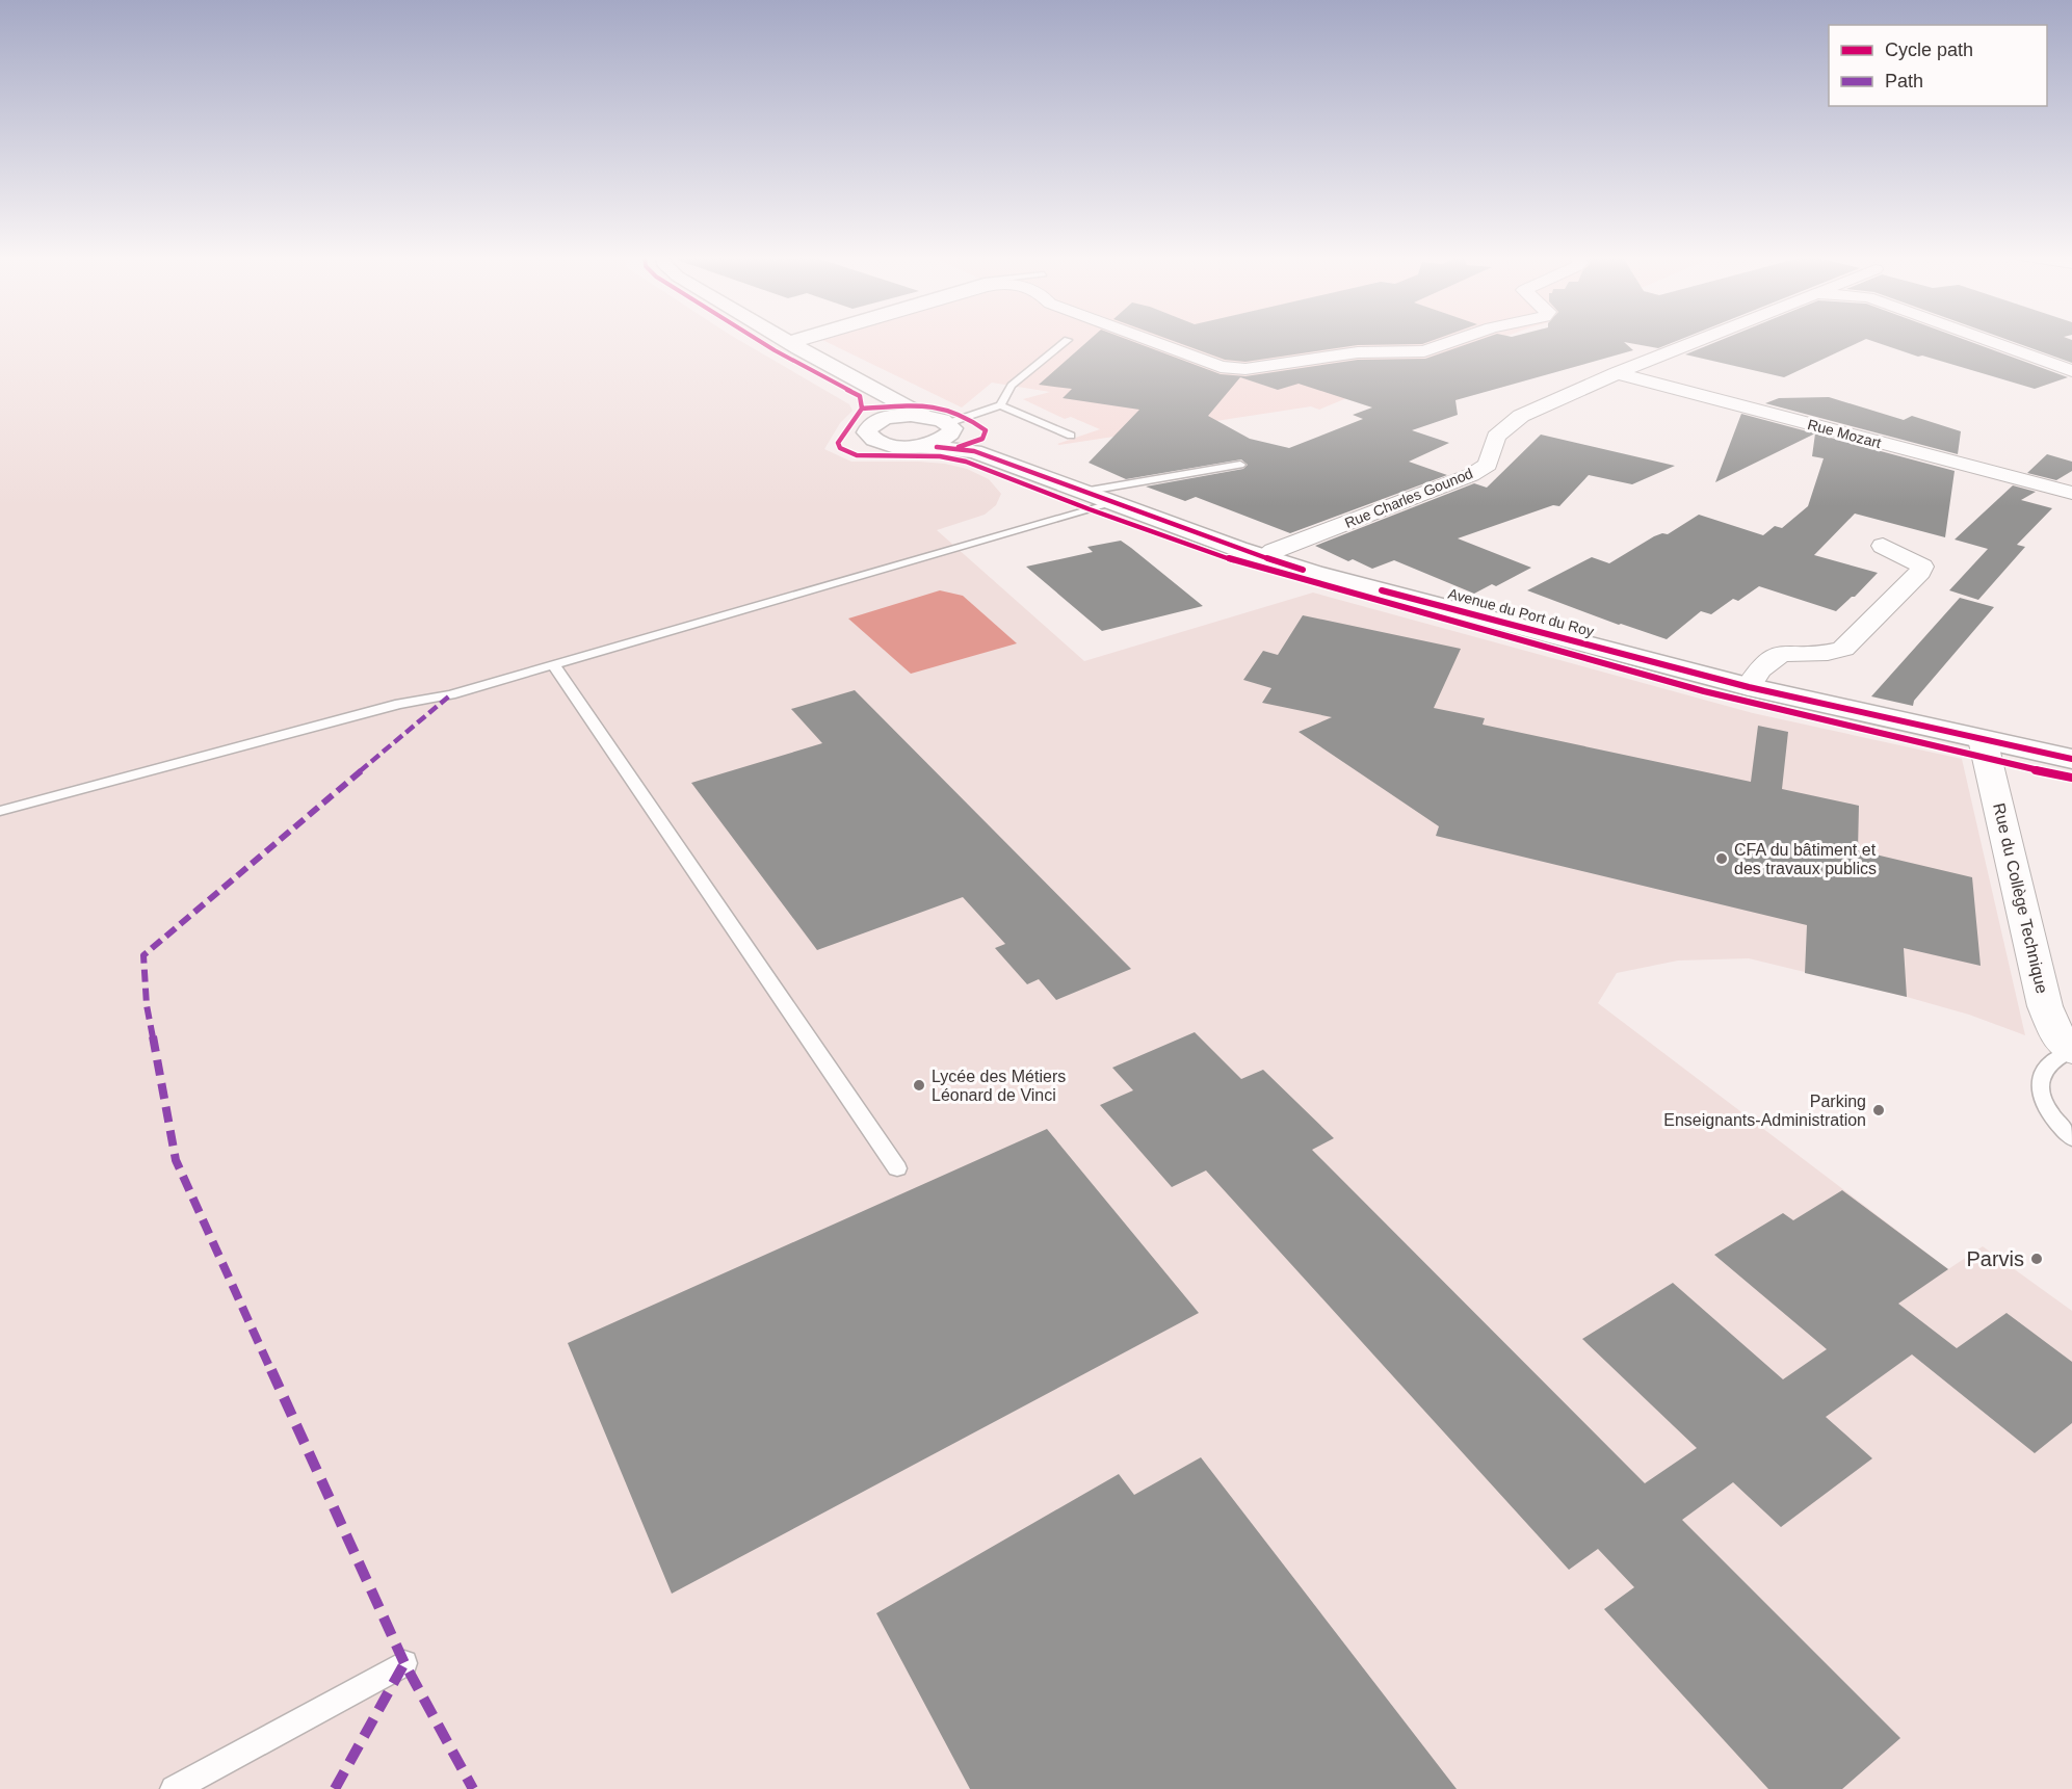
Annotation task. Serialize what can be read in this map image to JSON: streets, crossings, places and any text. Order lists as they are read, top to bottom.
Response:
{
  "streets": {
    "street": [
      "Rue Mozart",
      "Rue Charles Gounod",
      "Avenue du Port du Roy",
      "Rue du Collège Technique"
    ]
  },
  "crossings": [
    ["Rue Mozart", "Rue Charles Gounod"],
    ["Rue Charles Gounod", "Avenue du Port du Roy"],
    ["Avenue du Port du Roy", "Rue du Collège Technique"]
  ],
  "places": [
    "CFA du bâtiment et des travaux publics",
    "Lycée des Métiers Léonard de Vinci",
    "Parking Enseignants-Administration",
    "Parvis"
  ],
  "legend": ["Cycle path", "Path"]
}
